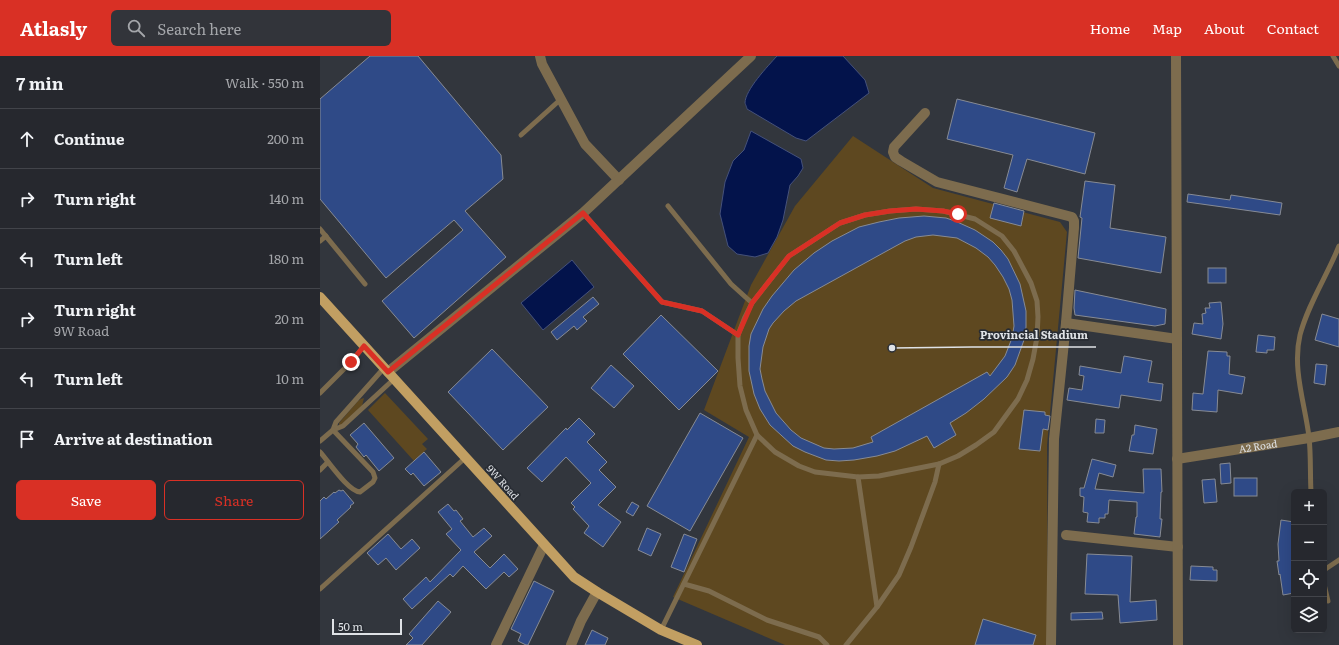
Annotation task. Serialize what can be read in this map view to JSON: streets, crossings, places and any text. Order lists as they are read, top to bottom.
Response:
{
  "streets": {
    "main road": ["9W Road"],
    "street": ["A2 Road"]
  },
  "places": ["Provincial Stadium"],
  "scale_bar": "50 m",
  "page": {
    "header": "Atlasly",
    "search": "Search here",
    "nav": [
      "Home",
      "Map",
      "About",
      "Contact"
    ],
    "heading": ["7 min", "Walk · 550 m"],
    "list": [
      ["Continue", "200 m"],
      ["Turn right", "140 m"],
      ["Turn left", "180 m"],
      ["Turn right", "9W Road", "20 m"],
      ["Turn left", "10 m"],
      "Arrive at destination"
    ],
    "buttons": ["Save", "Share"],
    "map_buttons": ["+", "−"],
    "scale": "50 m"
  }
}
